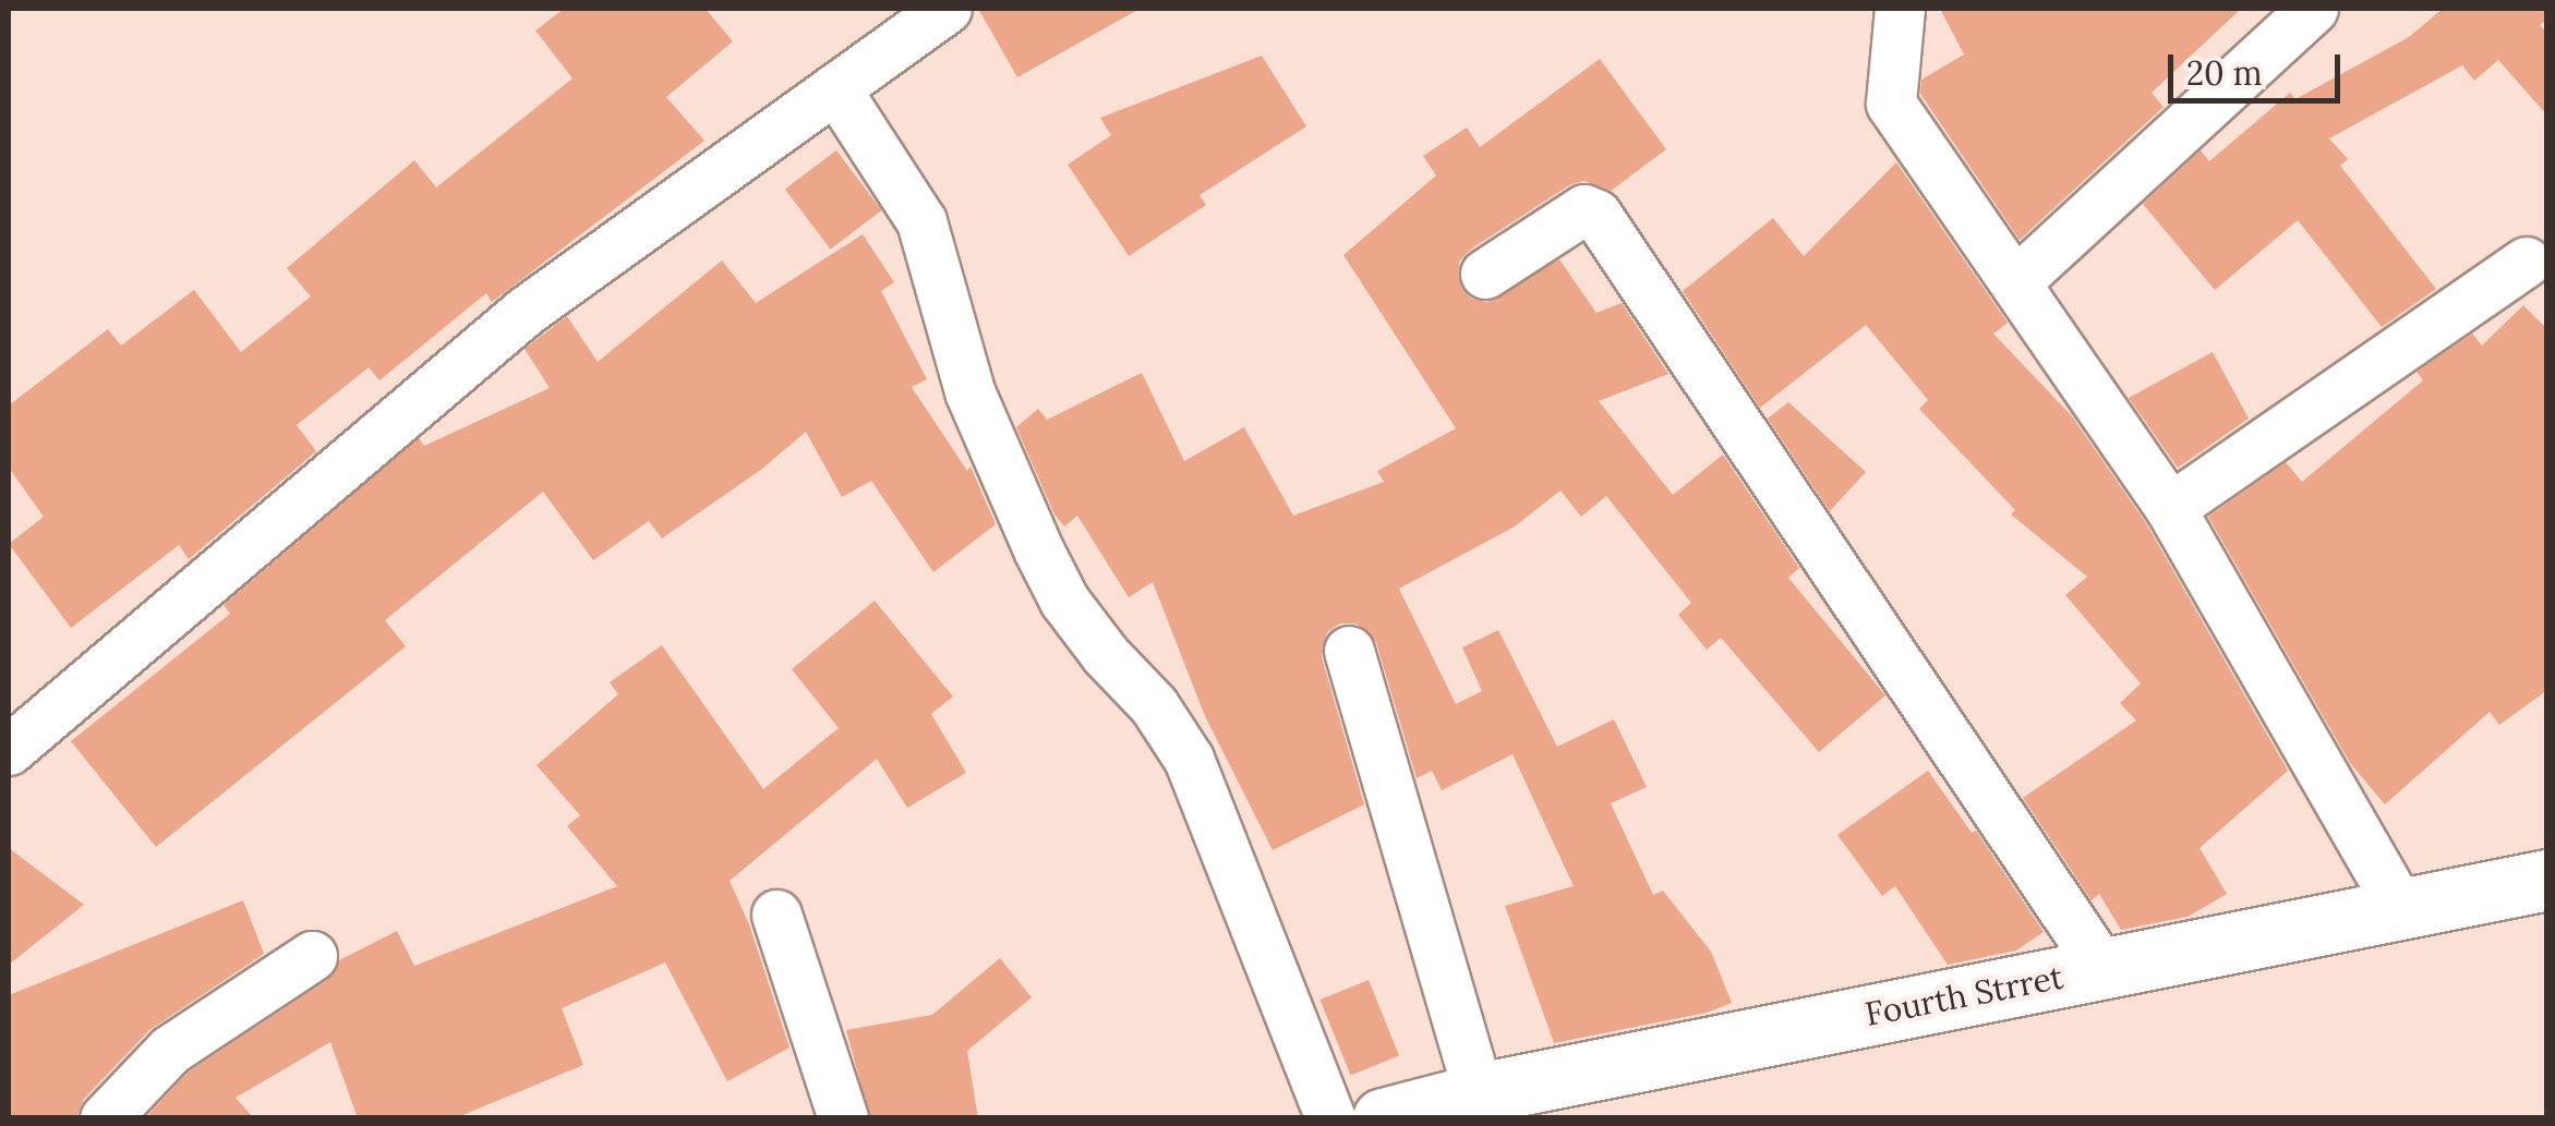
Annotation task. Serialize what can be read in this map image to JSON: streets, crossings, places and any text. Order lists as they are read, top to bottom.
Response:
{
  "streets": {
    "street": ["Fourth Strret"]
  },
  "scale_bar": "20 m"
}
